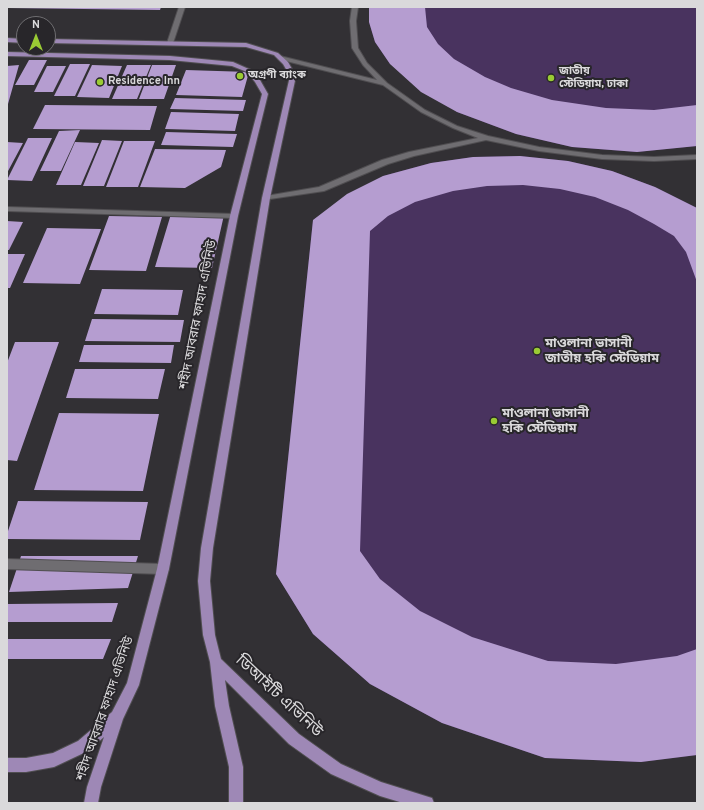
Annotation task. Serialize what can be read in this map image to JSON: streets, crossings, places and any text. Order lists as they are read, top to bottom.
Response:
{
  "streets": {
    "main road": ["শহীদ আবরার ফাহাদ এভিনিউ", "ডিআইটি এভিনিউ"]
  },
  "places": [
    "অগ্রণী ব্যাংক",
    "জাতীয় স্টেডিয়াম, ঢাকা",
    "Residence Inn",
    "মাওলানা ভাসানী জাতীয় হকি স্টেডিয়াম",
    "মাওলানা ভাসানী হকি স্টেডিয়াম"
  ],
  "north": "top"
}
